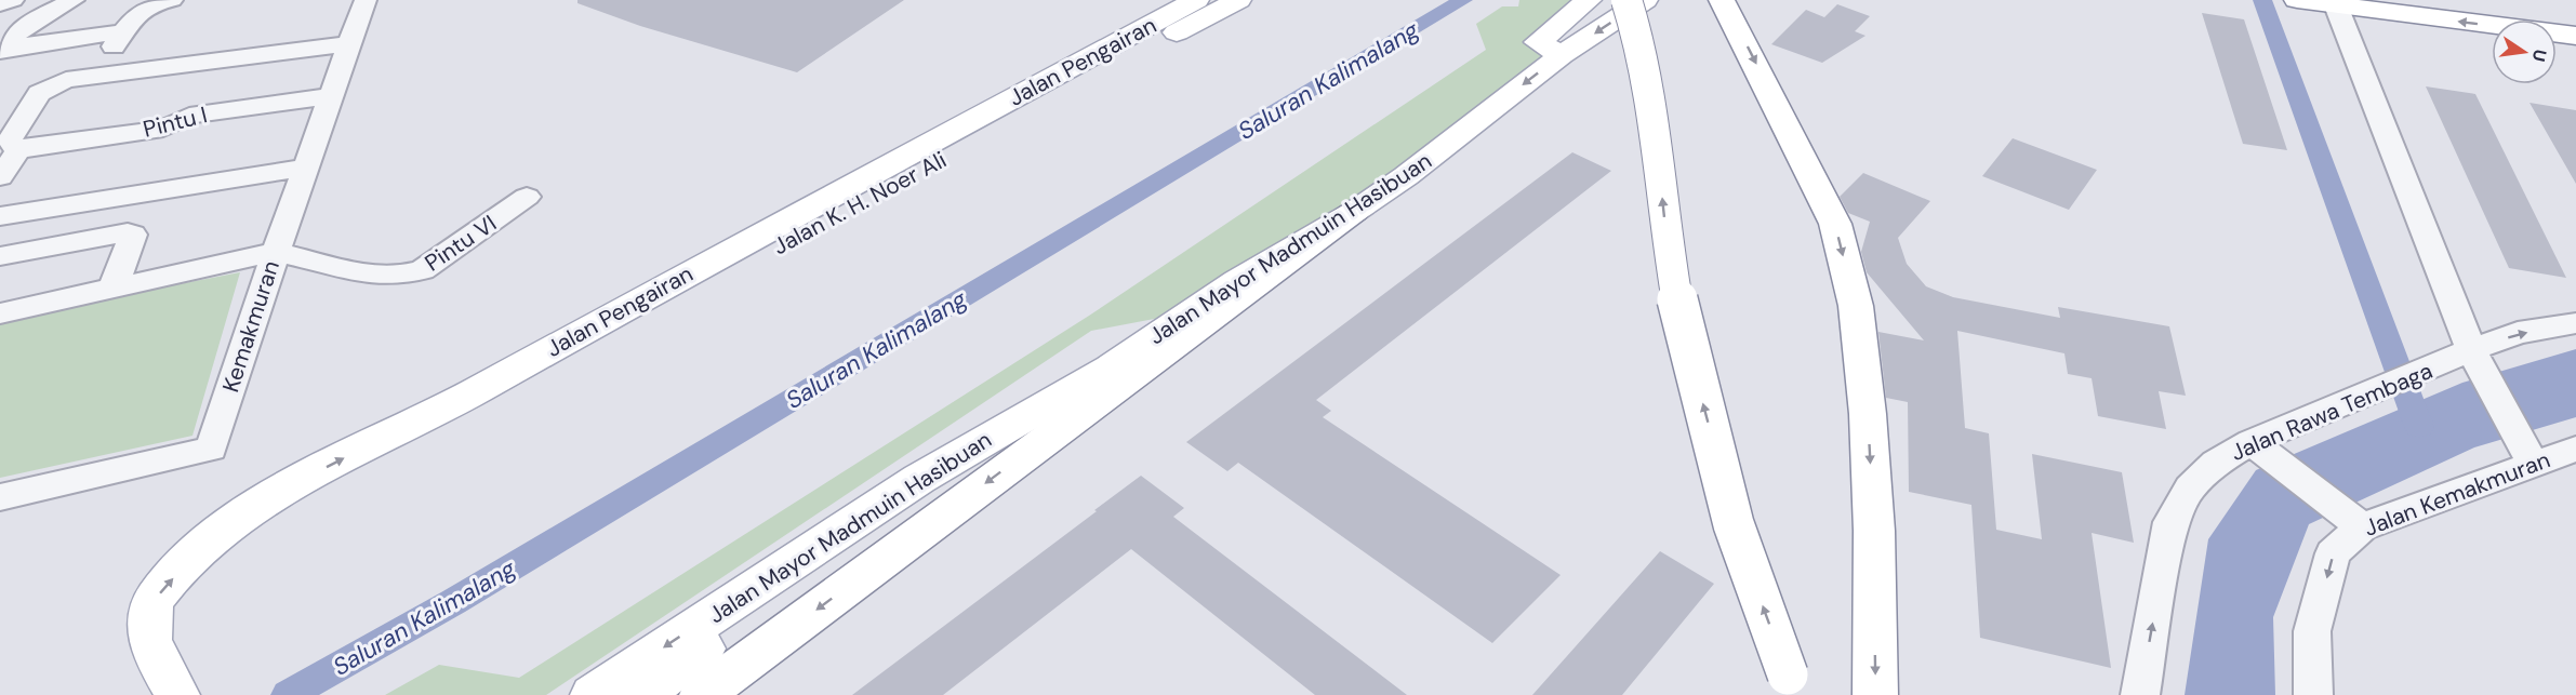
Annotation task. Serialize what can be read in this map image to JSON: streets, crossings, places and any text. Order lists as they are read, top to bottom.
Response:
{
  "streets": {
    "main road": ["Jalan K. H. Noer Ali", "Jalan Mayor Madmuin Hasibuan"],
    "street": [
      "Pintu I",
      "Pintu VI",
      "Kemakmuran",
      "Jalan Rawa Tembaga",
      "Jalan Kemakmuran"
    ]
  },
  "crossings": [
    ["Pintu I", "Kemakmuran"],
    ["Pintu VI", "Kemakmuran"]
  ],
  "one_way": ["Jalan Rawa Tembaga", "Jalan Kemakmuran"],
  "water": ["Saluran Kalimalang"],
  "north": "right"
}
